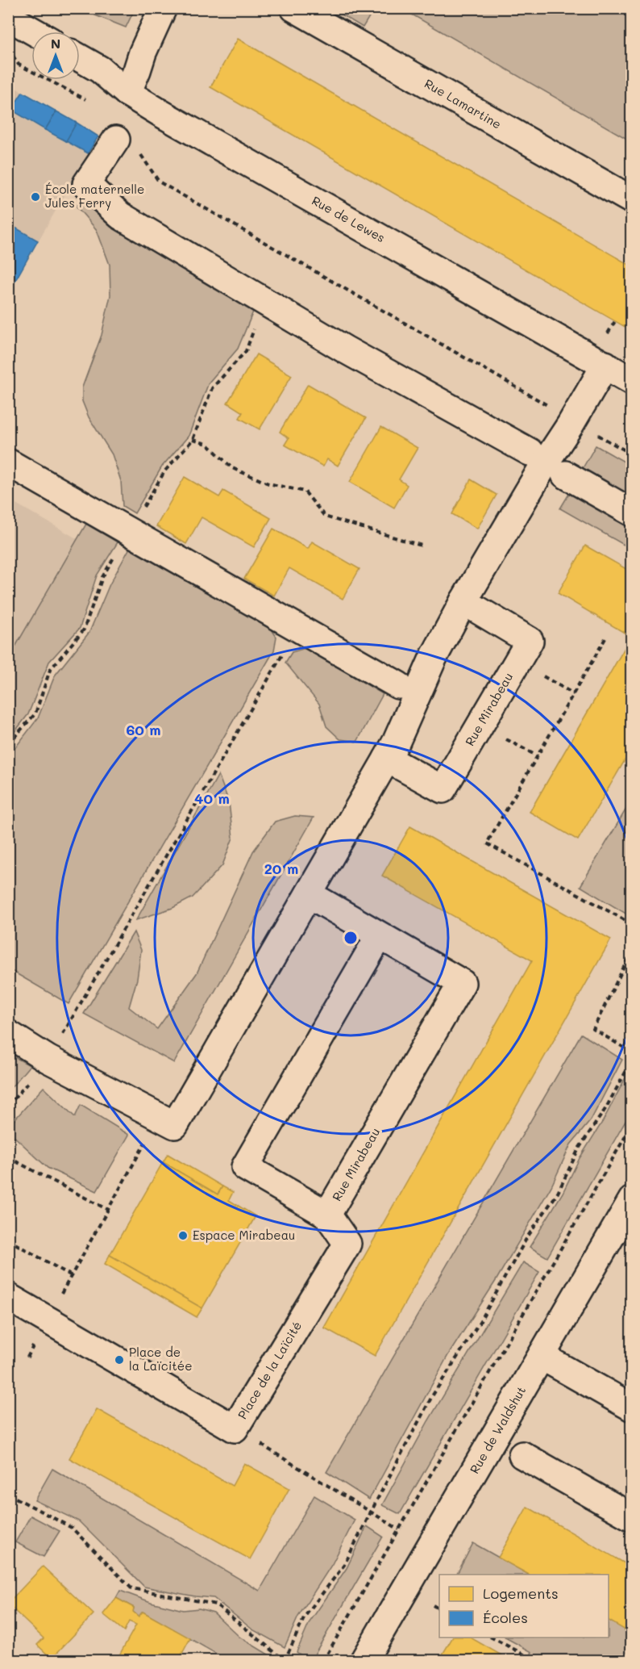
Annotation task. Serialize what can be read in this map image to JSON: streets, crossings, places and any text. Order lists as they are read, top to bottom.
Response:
{
  "streets": {
    "street": [
      "Rue Lamartine",
      "Rue de Lewes",
      "Rue Mirabeau",
      "Place de la Laïcité",
      "Rue de Waldshut"
    ]
  },
  "crossings": [
    ["Rue Mirabeau", "Place de la Laïcité"]
  ],
  "places": ["École maternelle Jules Ferry", "Espace Mirabeau", "Place de la Laïcitée"],
  "legend": ["Logements", "Écoles"],
  "north": "top",
  "rings": ["60 m", "40 m", "20 m"]
}
